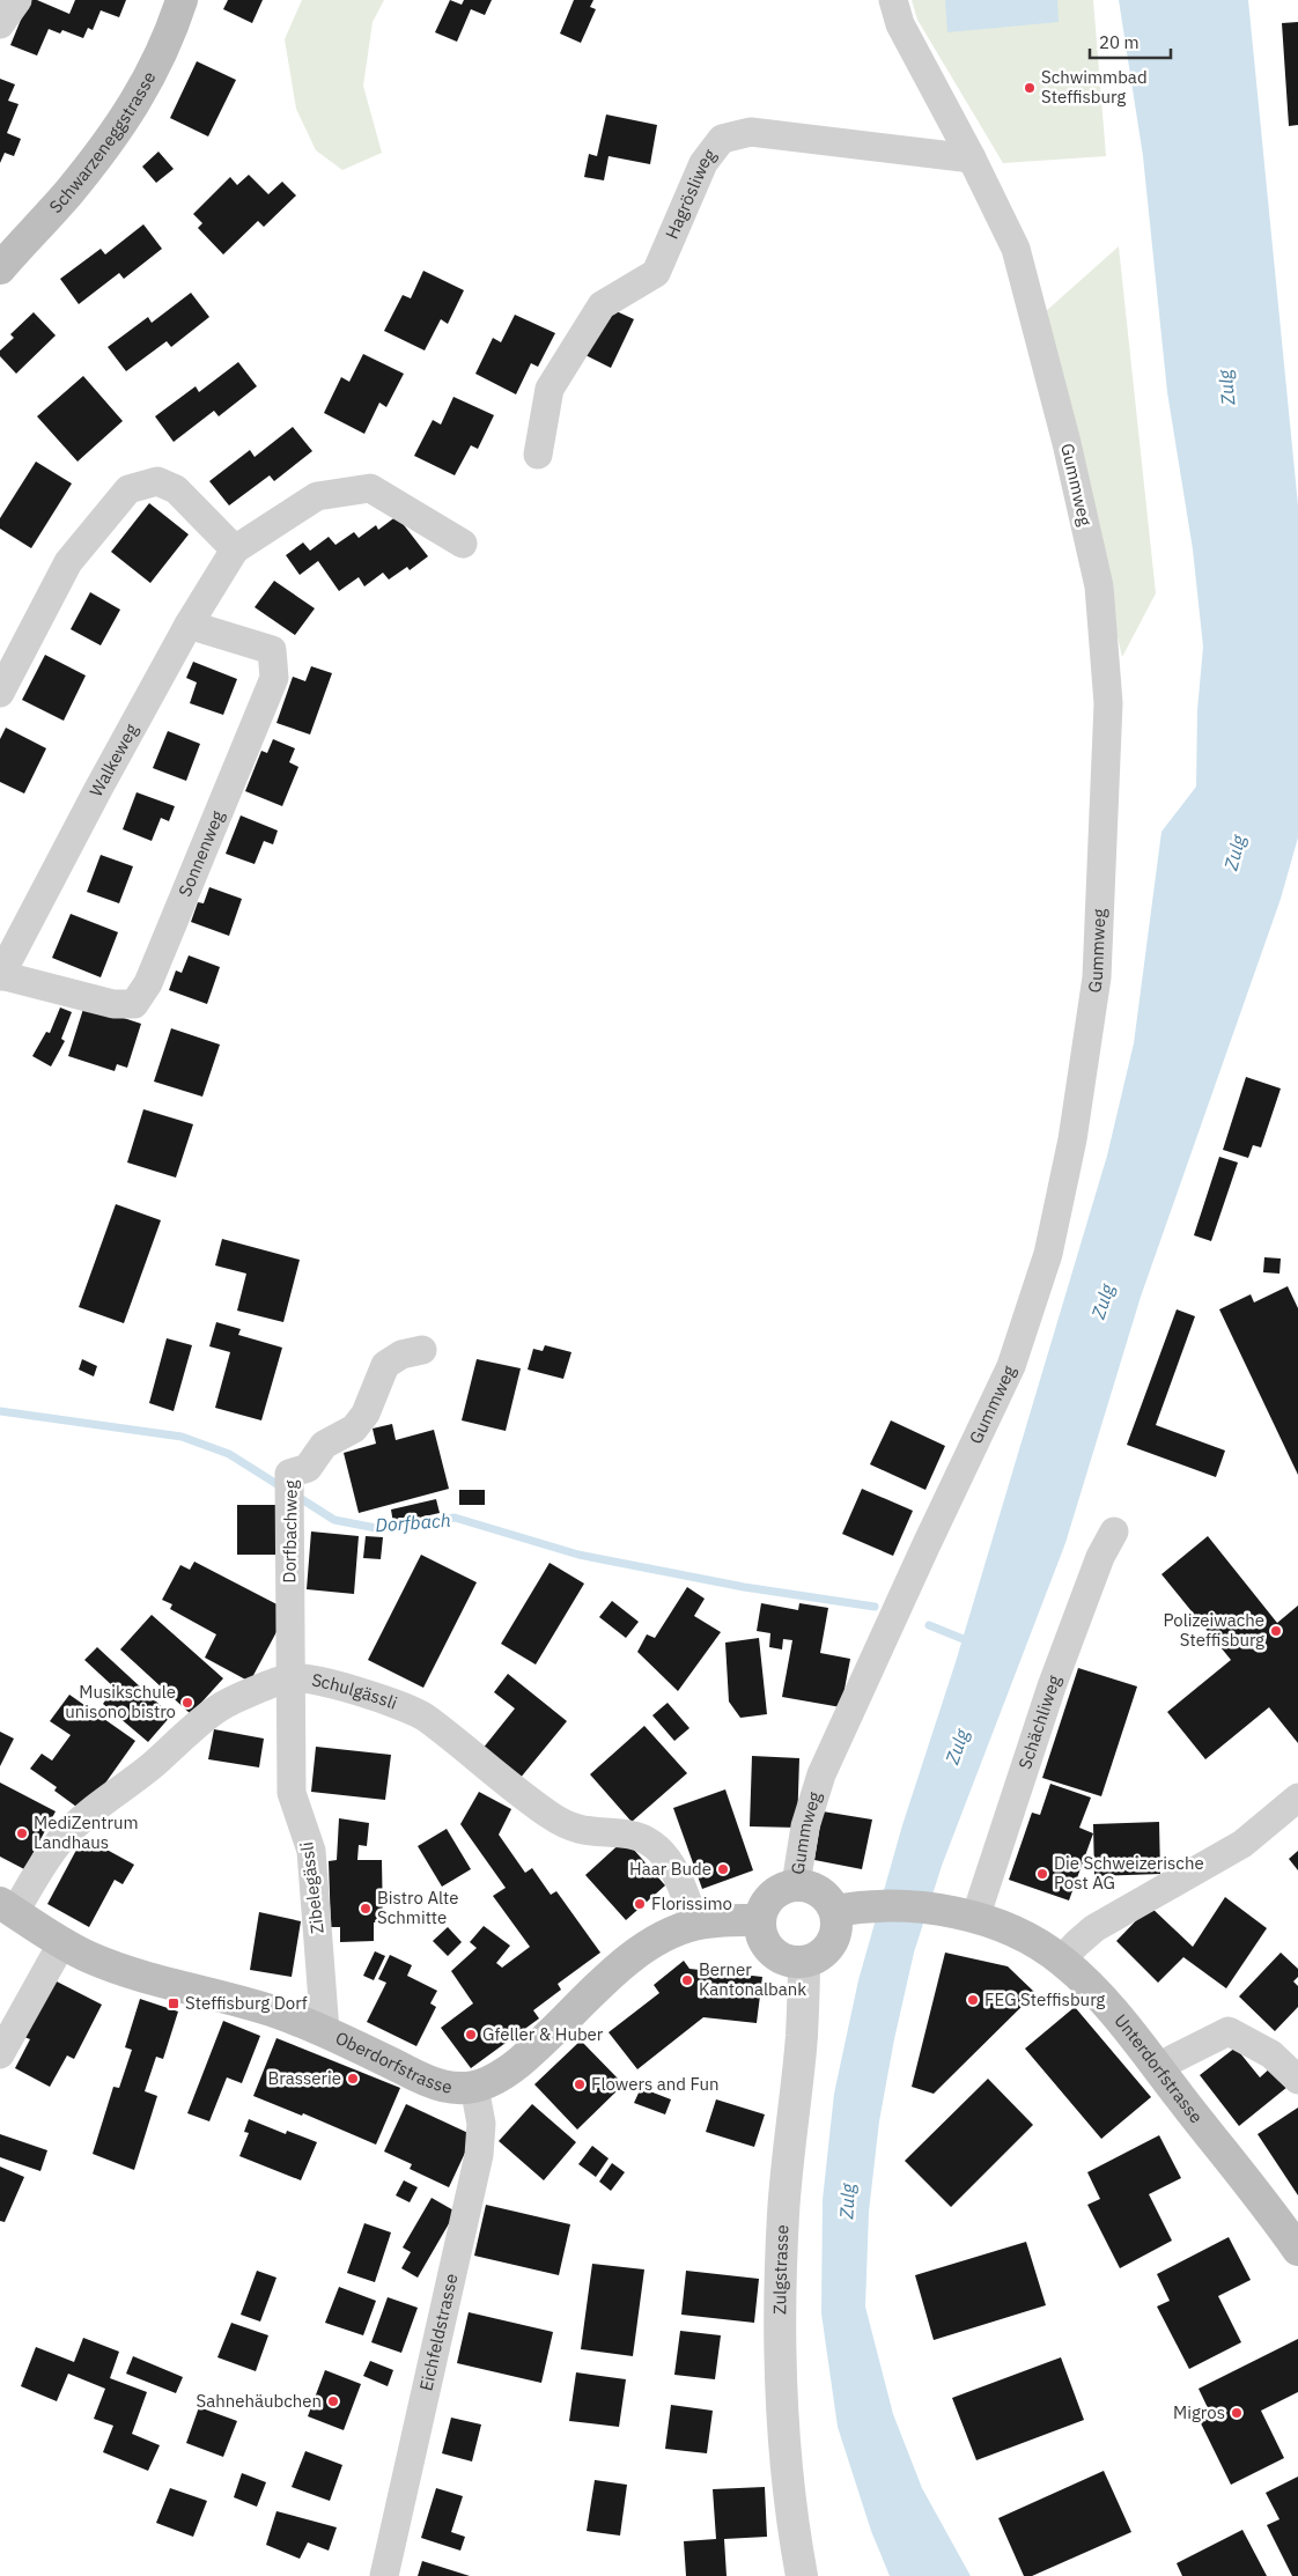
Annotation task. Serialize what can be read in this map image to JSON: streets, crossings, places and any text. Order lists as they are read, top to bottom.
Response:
{
  "streets": {
    "main road": ["Schwarzeneggstrasse", "Oberdorfstrasse", "Unterdorfstrasse"],
    "street": [
      "Hagrösliweg",
      "Gummweg",
      "Walkeweg",
      "Sonnenweg",
      "Dorfbachweg",
      "Schulgässli",
      "Schächliweg",
      "Zibelegässli",
      "Zulgstrasse",
      "Eichfeldstrasse"
    ]
  },
  "crossings": [
    ["Hagrösliweg", "Gummweg"],
    ["Gummweg", "Oberdorfstrasse"],
    ["Gummweg", "Unterdorfstrasse"],
    ["Gummweg", "Zulgstrasse"],
    ["Walkeweg", "Sonnenweg"],
    ["Dorfbachweg", "Schulgässli"],
    ["Dorfbachweg", "Zibelegässli"],
    ["Schulgässli", "Zibelegässli"],
    ["Schulgässli", "Oberdorfstrasse"],
    ["Schächliweg", "Unterdorfstrasse"],
    ["Zibelegässli", "Oberdorfstrasse"],
    ["Oberdorfstrasse", "Unterdorfstrasse"],
    ["Oberdorfstrasse", "Zulgstrasse"],
    ["Oberdorfstrasse", "Eichfeldstrasse"],
    ["Unterdorfstrasse", "Zulgstrasse"]
  ],
  "water": ["Zulg", "Dorfbach"],
  "places": {
    "other": [
      "Schwimmbad Steffisburg",
      "Polizeiwache Steffisburg",
      "Musikschule unisono bistro",
      "MediZentrum Landhaus",
      "Haar Bude",
      "Die Schweizerische Post AG",
      "Florissimo",
      "Bistro Alte Schmitte",
      "Berner Kantonalbank",
      "FEG Steffisburg",
      "Gfeller & Huber",
      "Brasserie",
      "Flowers and Fun",
      "Sahnehäubchen",
      "Migros"
    ],
    "transit": ["Steffisburg Dorf"]
  },
  "scale_bar": "20 m"
}
